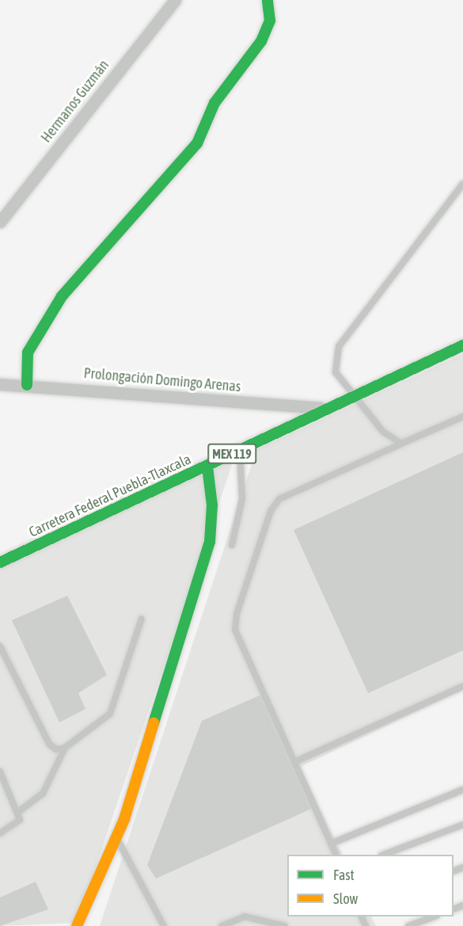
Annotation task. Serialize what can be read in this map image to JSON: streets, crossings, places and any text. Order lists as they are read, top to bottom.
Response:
{
  "streets": {
    "street": [
      "Hermanos Guzmán",
      "Prolongación Domingo Arenas",
      "MEX 119",
      "Carretera Federal Puebla-Tlaxcala"
    ]
  },
  "crossings": [
    ["Prolongación Domingo Arenas", "Carretera Federal Puebla-Tlaxcala"]
  ],
  "legend": ["Fast", "Slow"]
}
